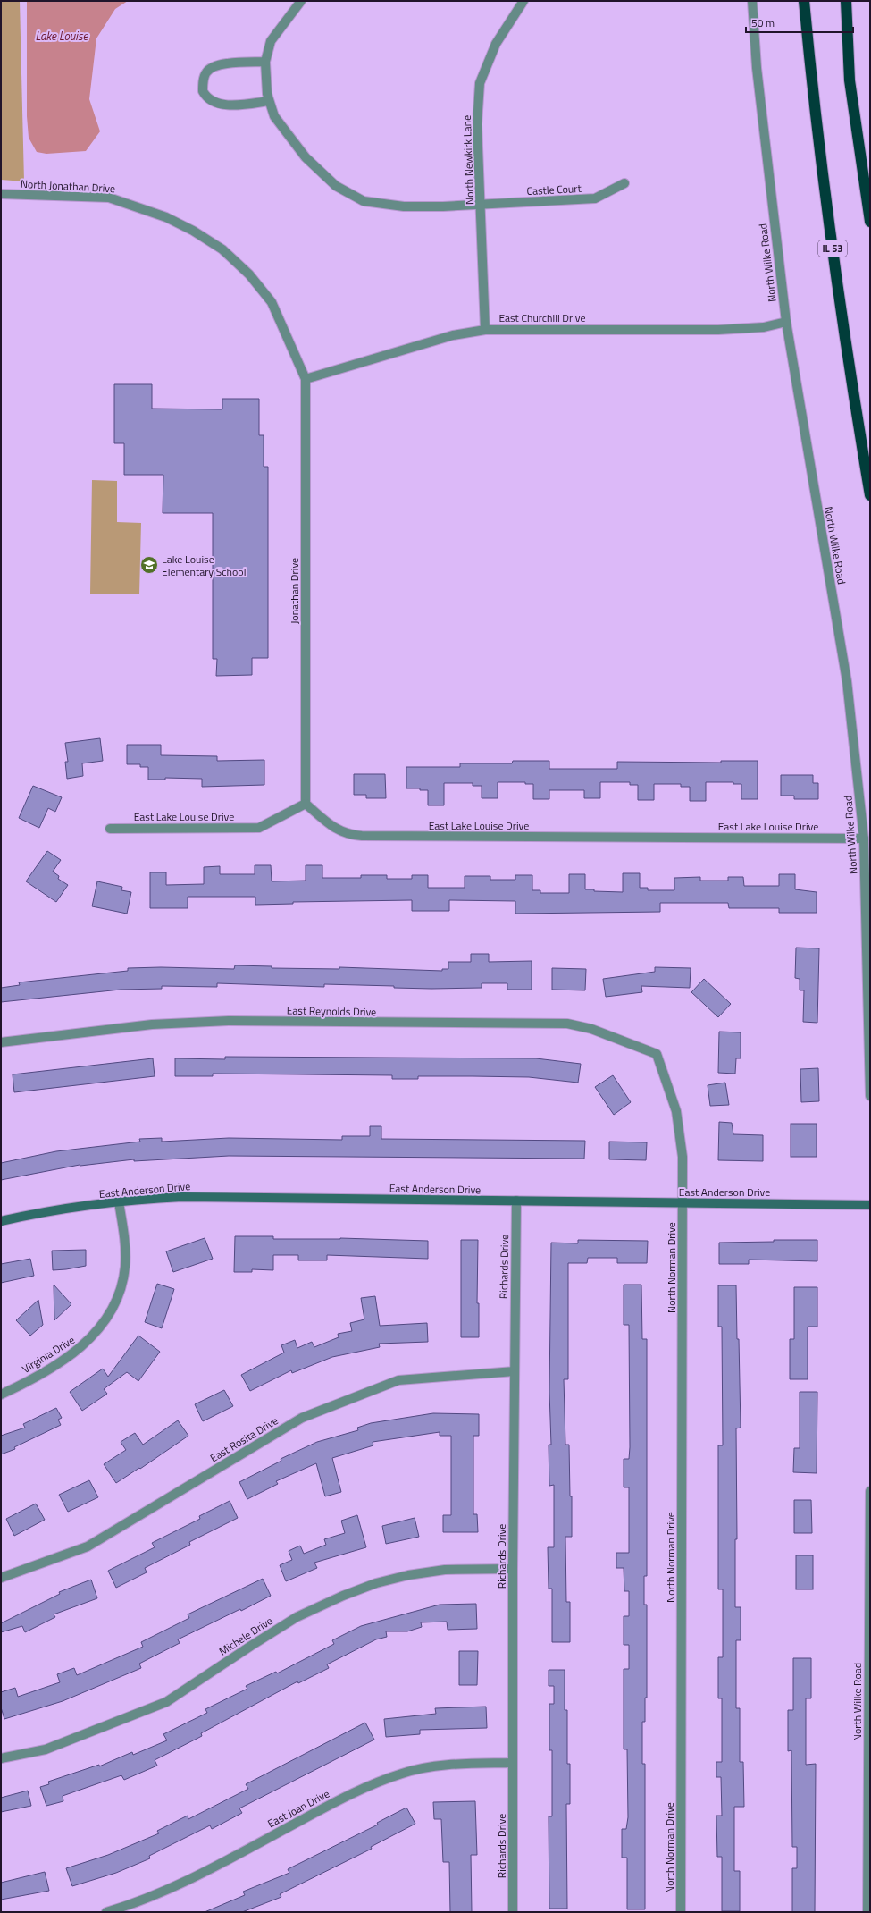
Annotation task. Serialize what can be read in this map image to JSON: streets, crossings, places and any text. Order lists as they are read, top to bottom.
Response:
{
  "streets": {
    "highway": ["IL 53"],
    "street": [
      "North Newkirk Lane",
      "North Jonathan Drive",
      "Castle Court",
      "North Wilke Road",
      "East Churchill Drive",
      "Jonathan Drive",
      "East Lake Louise Drive",
      "East Reynolds Drive",
      "East Anderson Drive",
      "Richards Drive",
      "North Norman Drive",
      "Virginia Drive",
      "East Rosita Drive",
      "Michele Drive",
      "East Joan Drive"
    ]
  },
  "crossings": [
    ["North Newkirk Lane", "Castle Court"],
    ["North Newkirk Lane", "East Churchill Drive"],
    ["North Jonathan Drive", "East Churchill Drive"],
    ["North Jonathan Drive", "Jonathan Drive"],
    ["North Wilke Road", "East Churchill Drive"],
    ["North Wilke Road", "East Lake Louise Drive"],
    ["East Churchill Drive", "Jonathan Drive"],
    ["Jonathan Drive", "East Lake Louise Drive"],
    ["East Reynolds Drive", "North Norman Drive"],
    ["East Anderson Drive", "Richards Drive"],
    ["East Anderson Drive", "North Norman Drive"],
    ["East Anderson Drive", "Virginia Drive"],
    ["Richards Drive", "East Rosita Drive"],
    ["Richards Drive", "Michele Drive"],
    ["Richards Drive", "East Joan Drive"]
  ],
  "water": ["Lake Louise"],
  "places": {
    "school or university": ["Lake Louise Elementary School"]
  },
  "scale_bar": "50 m"
}
